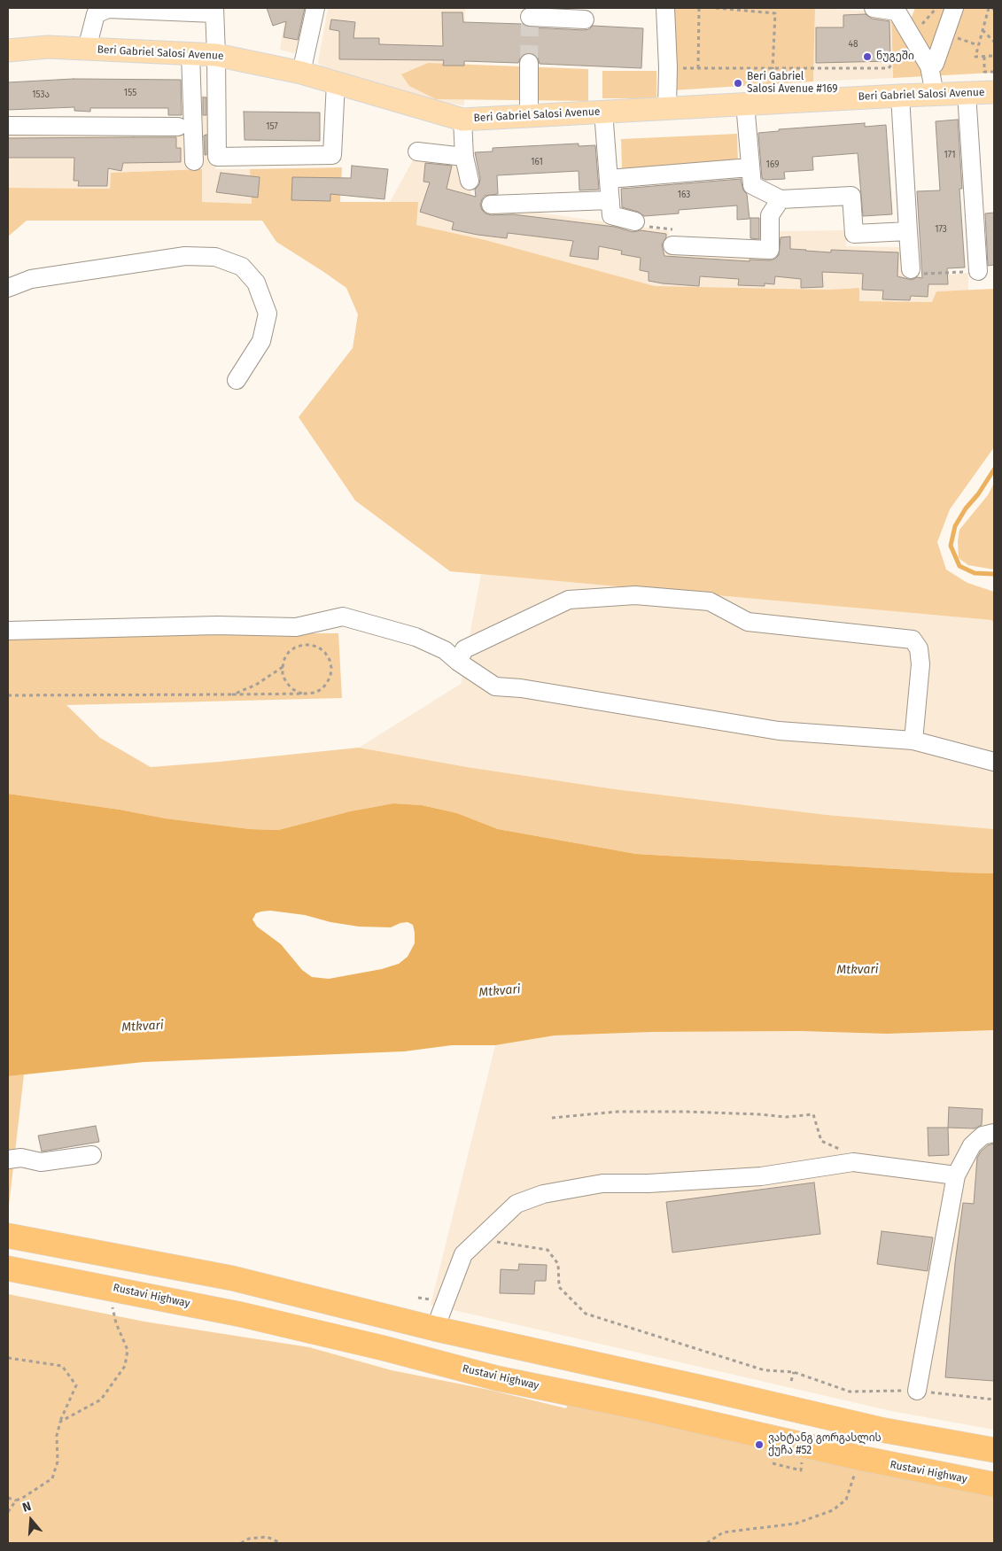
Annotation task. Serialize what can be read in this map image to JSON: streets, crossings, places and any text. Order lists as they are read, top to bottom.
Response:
{
  "streets": {
    "highway": ["Rustavi Highway"],
    "main road": ["Beri Gabriel Salosi Avenue"]
  },
  "water": ["Mtkvari"],
  "places": ["ნუგეში", "Beri Gabriel Salosi Avenue #169", "ვახტანგ გორგასლის ქუჩა #52"],
  "house_numbers": [
    "48",
    "155",
    "153ა",
    "157",
    "171",
    "161",
    "169",
    "163",
    "173"
  ],
  "north": "top"
}
